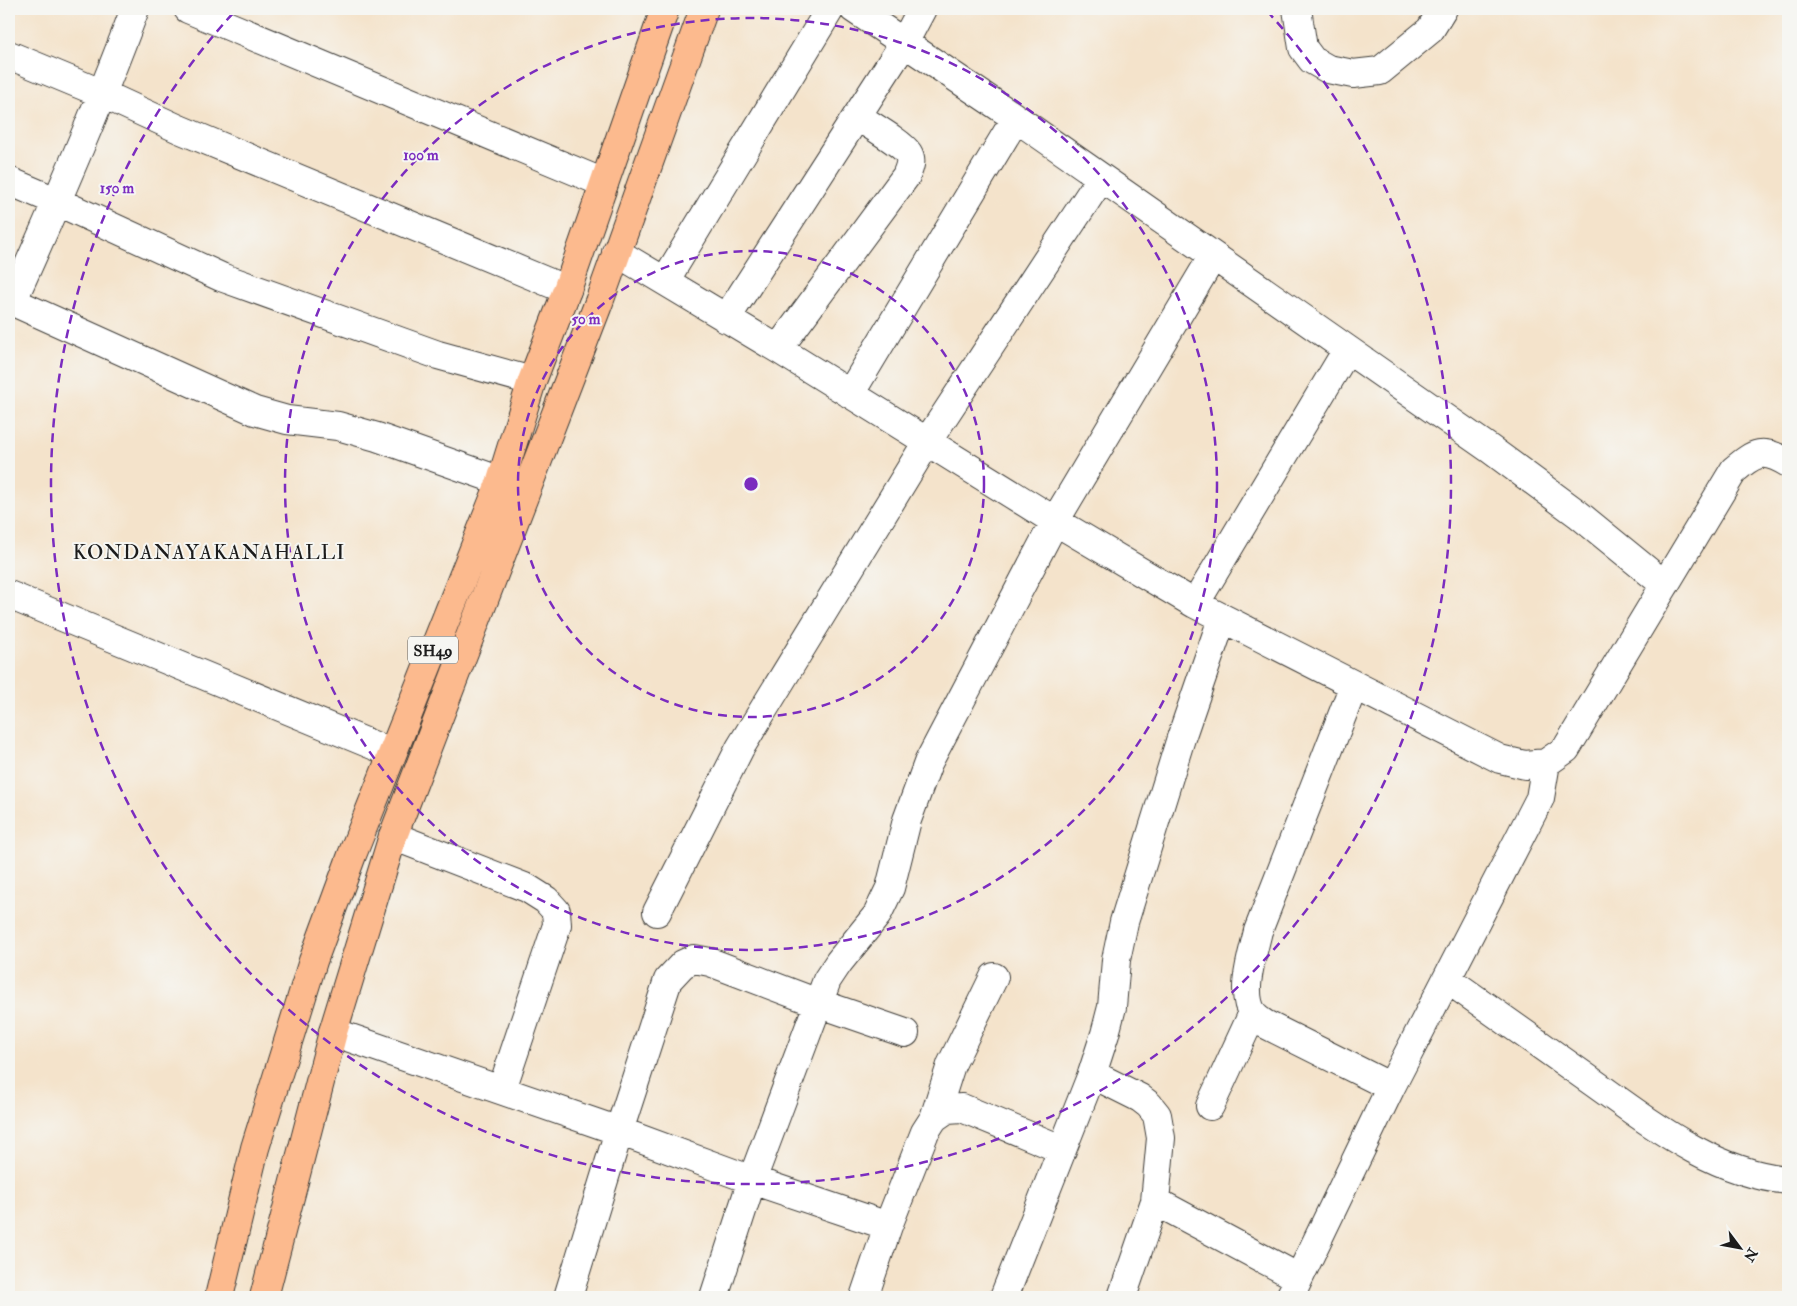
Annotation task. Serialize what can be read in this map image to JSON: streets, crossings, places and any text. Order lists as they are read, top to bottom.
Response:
{
  "streets": {
    "main road": ["SH49"]
  },
  "districts": ["KONDANAYAKANAHALLI"],
  "north": "bottom right",
  "rings": ["100 m", "150 m", "50 m"]
}
